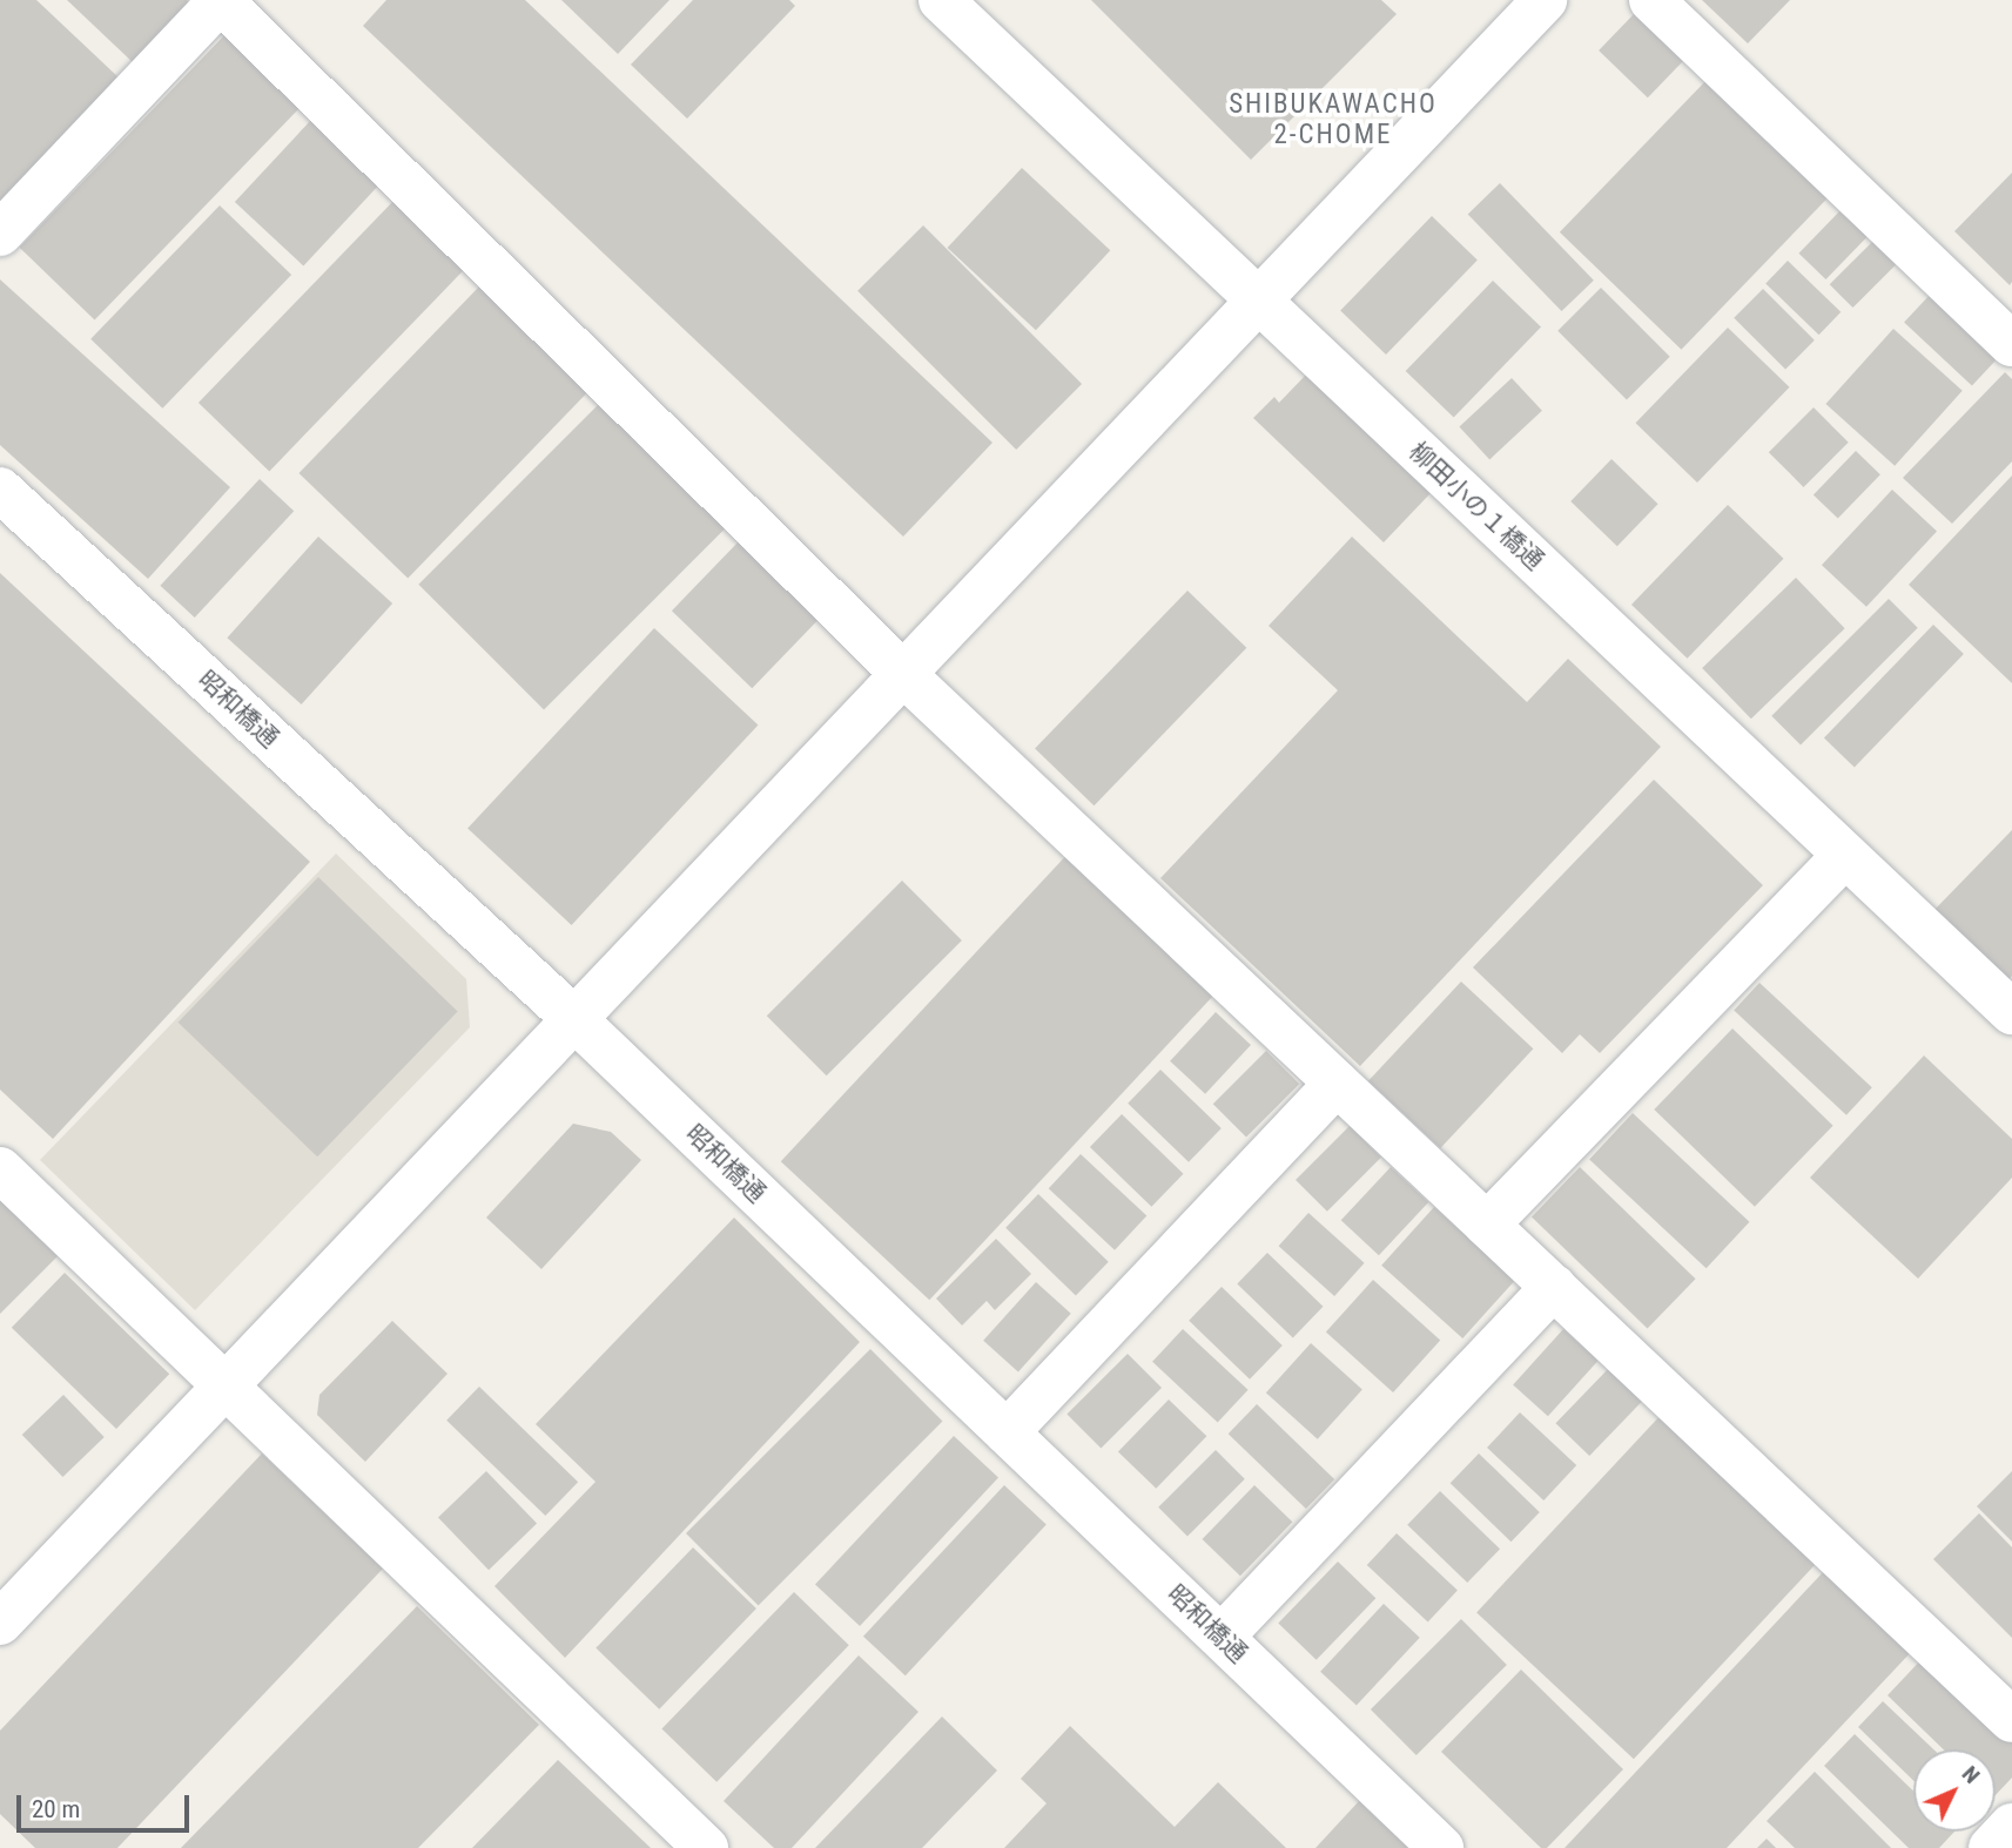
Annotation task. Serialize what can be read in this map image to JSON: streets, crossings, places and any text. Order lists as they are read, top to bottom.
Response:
{
  "streets": {
    "street": ["柳田小の１橋通", "昭和橋通"]
  },
  "districts": ["SHIBUKAWACHO 2-CHOME"],
  "scale_bar": "20 m",
  "north": "top right"
}
